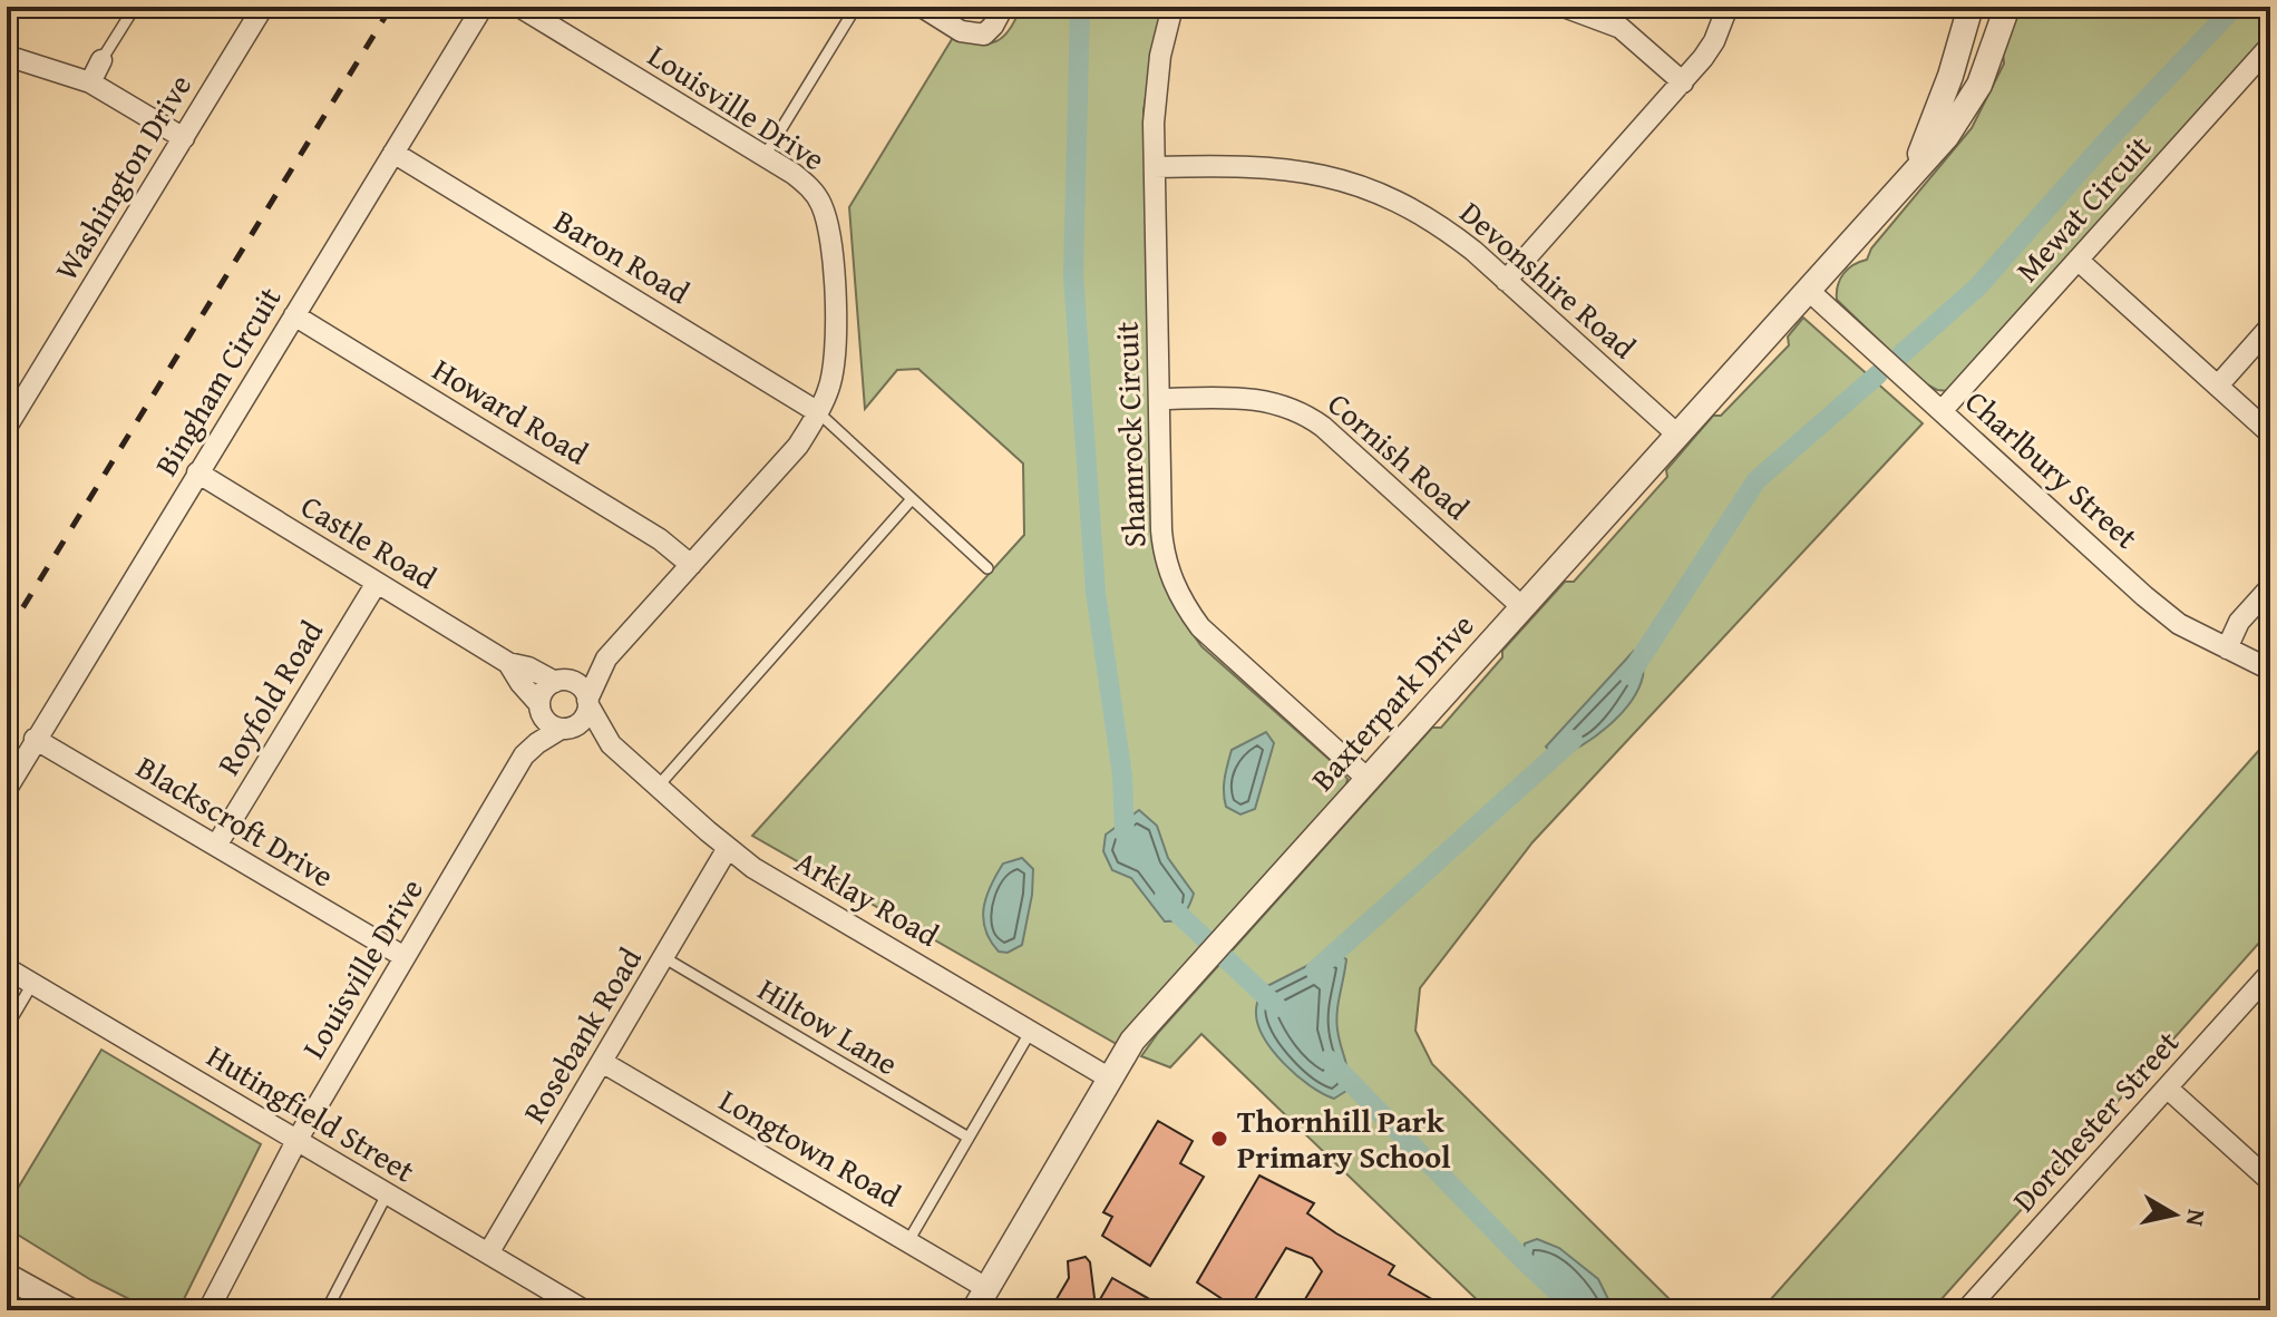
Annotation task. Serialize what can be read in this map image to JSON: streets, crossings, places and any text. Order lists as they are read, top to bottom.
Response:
{
  "streets": {
    "street": [
      "Louisville Drive",
      "Washington Drive",
      "Mewat Circuit",
      "Baron Road",
      "Devonshire Road",
      "Bingham Circuit",
      "Howard Road",
      "Shamrock Circuit",
      "Cornish Road",
      "Charlbury Street",
      "Castle Road",
      "Royfold Road",
      "Baxterpark Drive",
      "Blackscroft Drive",
      "Arklay Road",
      "Rosebank Road",
      "Hutingfield Street",
      "Dorchester Street",
      "Longtown Road"
    ],
    "lane": ["Hiltow Lane"]
  },
  "crossings": [
    ["Louisville Drive", "Baron Road"],
    ["Louisville Drive", "Howard Road"],
    ["Louisville Drive", "Castle Road"],
    ["Louisville Drive", "Blackscroft Drive"],
    ["Louisville Drive", "Arklay Road"],
    ["Louisville Drive", "Hutingfield Street"],
    ["Mewat Circuit", "Charlbury Street"],
    ["Baron Road", "Bingham Circuit"],
    ["Devonshire Road", "Shamrock Circuit"],
    ["Devonshire Road", "Baxterpark Drive"],
    ["Bingham Circuit", "Howard Road"],
    ["Bingham Circuit", "Castle Road"],
    ["Bingham Circuit", "Blackscroft Drive"],
    ["Shamrock Circuit", "Cornish Road"],
    ["Shamrock Circuit", "Baxterpark Drive"],
    ["Cornish Road", "Baxterpark Drive"],
    ["Charlbury Street", "Baxterpark Drive"],
    ["Castle Road", "Royfold Road"],
    ["Castle Road", "Arklay Road"],
    ["Royfold Road", "Blackscroft Drive"],
    ["Baxterpark Drive", "Arklay Road"],
    ["Baxterpark Drive", "Longtown Road"],
    ["Arklay Road", "Rosebank Road"],
    ["Hiltow Lane", "Rosebank Road"],
    ["Rosebank Road", "Hutingfield Street"],
    ["Rosebank Road", "Longtown Road"]
  ],
  "places": ["Thornhill Park Primary School"],
  "north": "right"
}
